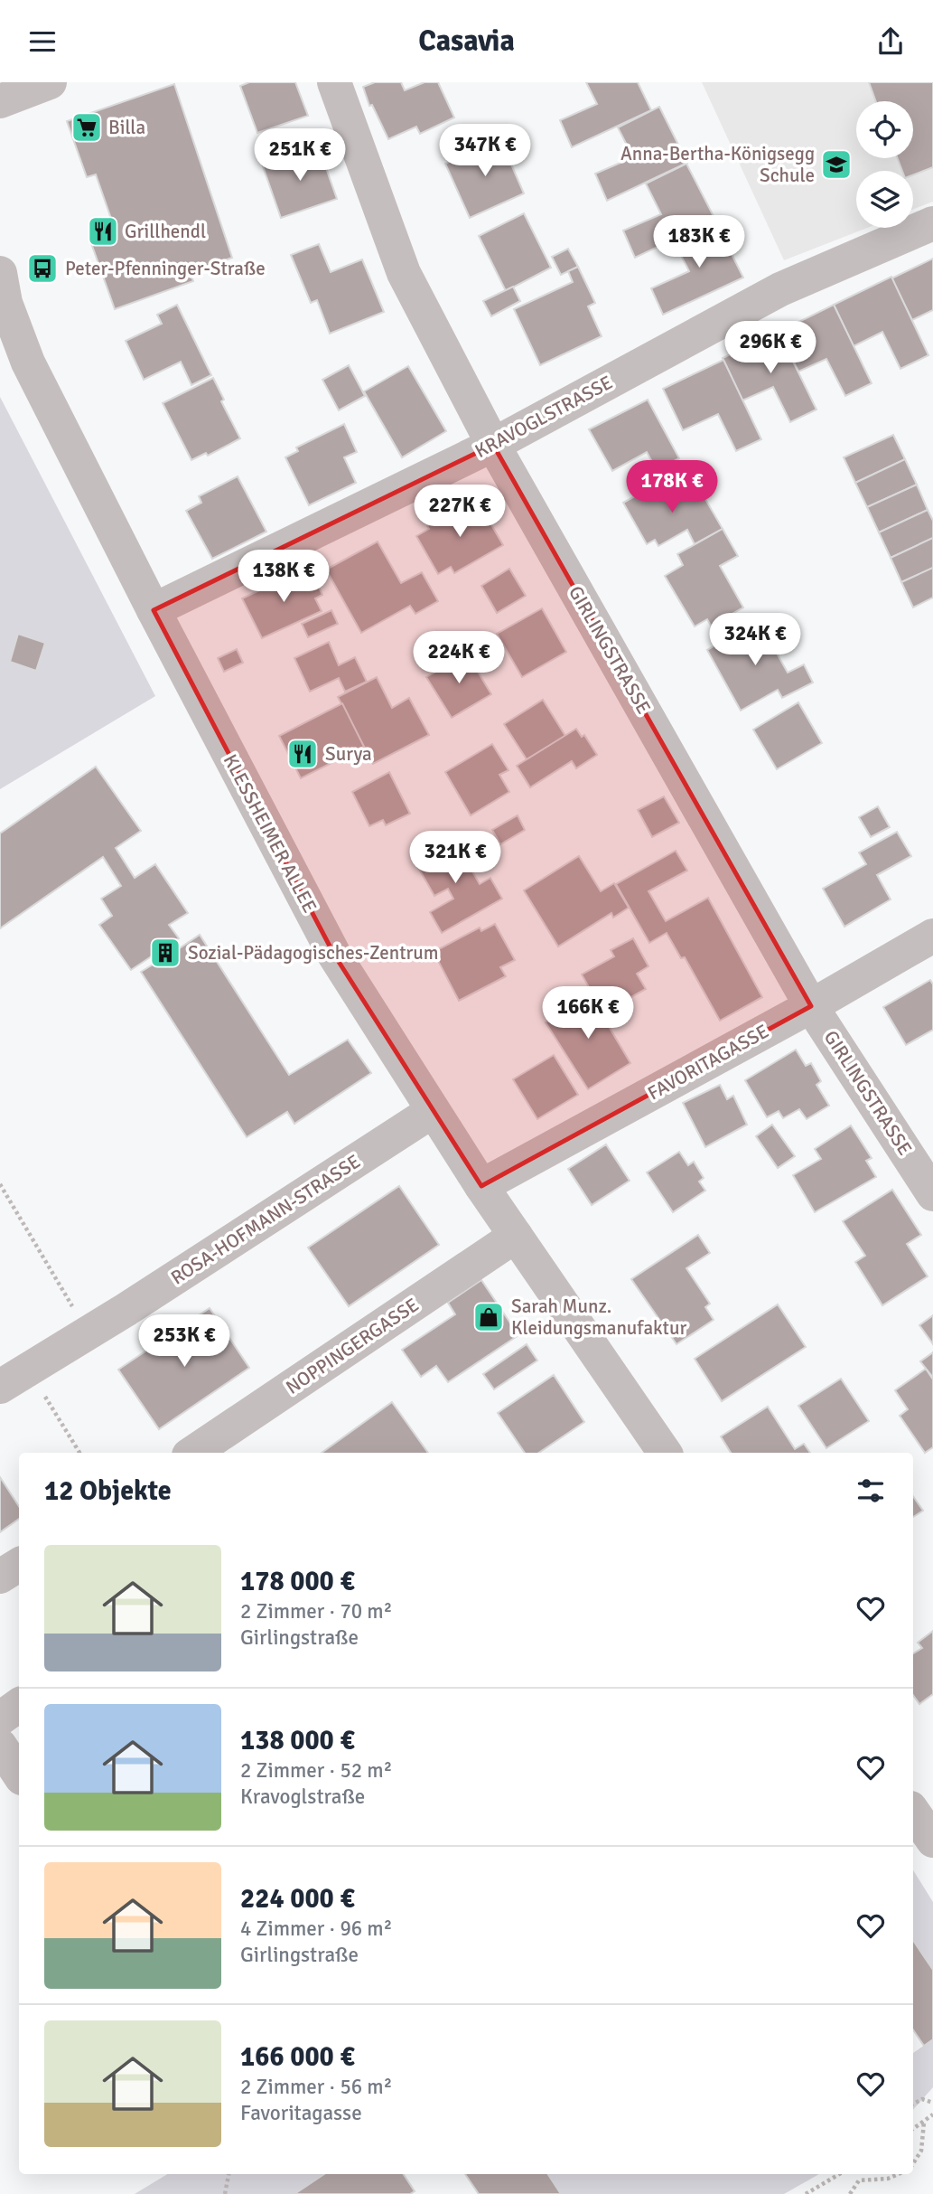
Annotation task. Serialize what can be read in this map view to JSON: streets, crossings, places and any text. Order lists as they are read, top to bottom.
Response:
{
  "streets": {
    "street": [
      "KRAVOGLSTRASSE",
      "GIRLINGSTRASSE",
      "KLESSHEIMER ALLEE",
      "FAVORITAGASSE",
      "ROSA-HOFMANN-STRASSE",
      "NOPPINGERGASSE"
    ]
  },
  "crossings": [
    ["KRAVOGLSTRASSE", "GIRLINGSTRASSE"],
    ["KRAVOGLSTRASSE", "KLESSHEIMER ALLEE"],
    ["GIRLINGSTRASSE", "FAVORITAGASSE"],
    ["KLESSHEIMER ALLEE", "FAVORITAGASSE"],
    ["KLESSHEIMER ALLEE", "ROSA-HOFMANN-STRASSE"],
    ["KLESSHEIMER ALLEE", "NOPPINGERGASSE"]
  ],
  "places": {
    "supermarket": ["Billa"],
    "school or university": ["Anna-Bertha-Königsegg Schule"],
    "restaurant": ["Grillhendl", "Surya"],
    "bus stop": ["Peter-Pfenninger-Straße"],
    "building": ["Sozial-Pädagogisches-Zentrum"],
    "shop": ["Sarah Munz. Kleidungsmanufaktur"]
  },
  "page": {
    "header": "Casavia",
    "price": [
      "347K €",
      "251K €",
      "183K €",
      "296K €",
      "178K €",
      "227K €",
      "138K €",
      "324K €",
      "224K €",
      "321K €",
      "166K €",
      "253K €"
    ],
    "heading": "12 Objekte",
    "list": [
      {
        "name": "178 000 €",
        "note": "2 Zimmer · 70 m² · Girlingstraße"
      },
      {
        "name": "138 000 €",
        "note": "2 Zimmer · 52 m² · Kravoglstraße"
      },
      {
        "name": "224 000 €",
        "note": "4 Zimmer · 96 m² · Girlingstraße"
      },
      {
        "name": "166 000 €",
        "note": "2 Zimmer · 56 m² · Favoritagasse"
      }
    ]
  }
}
